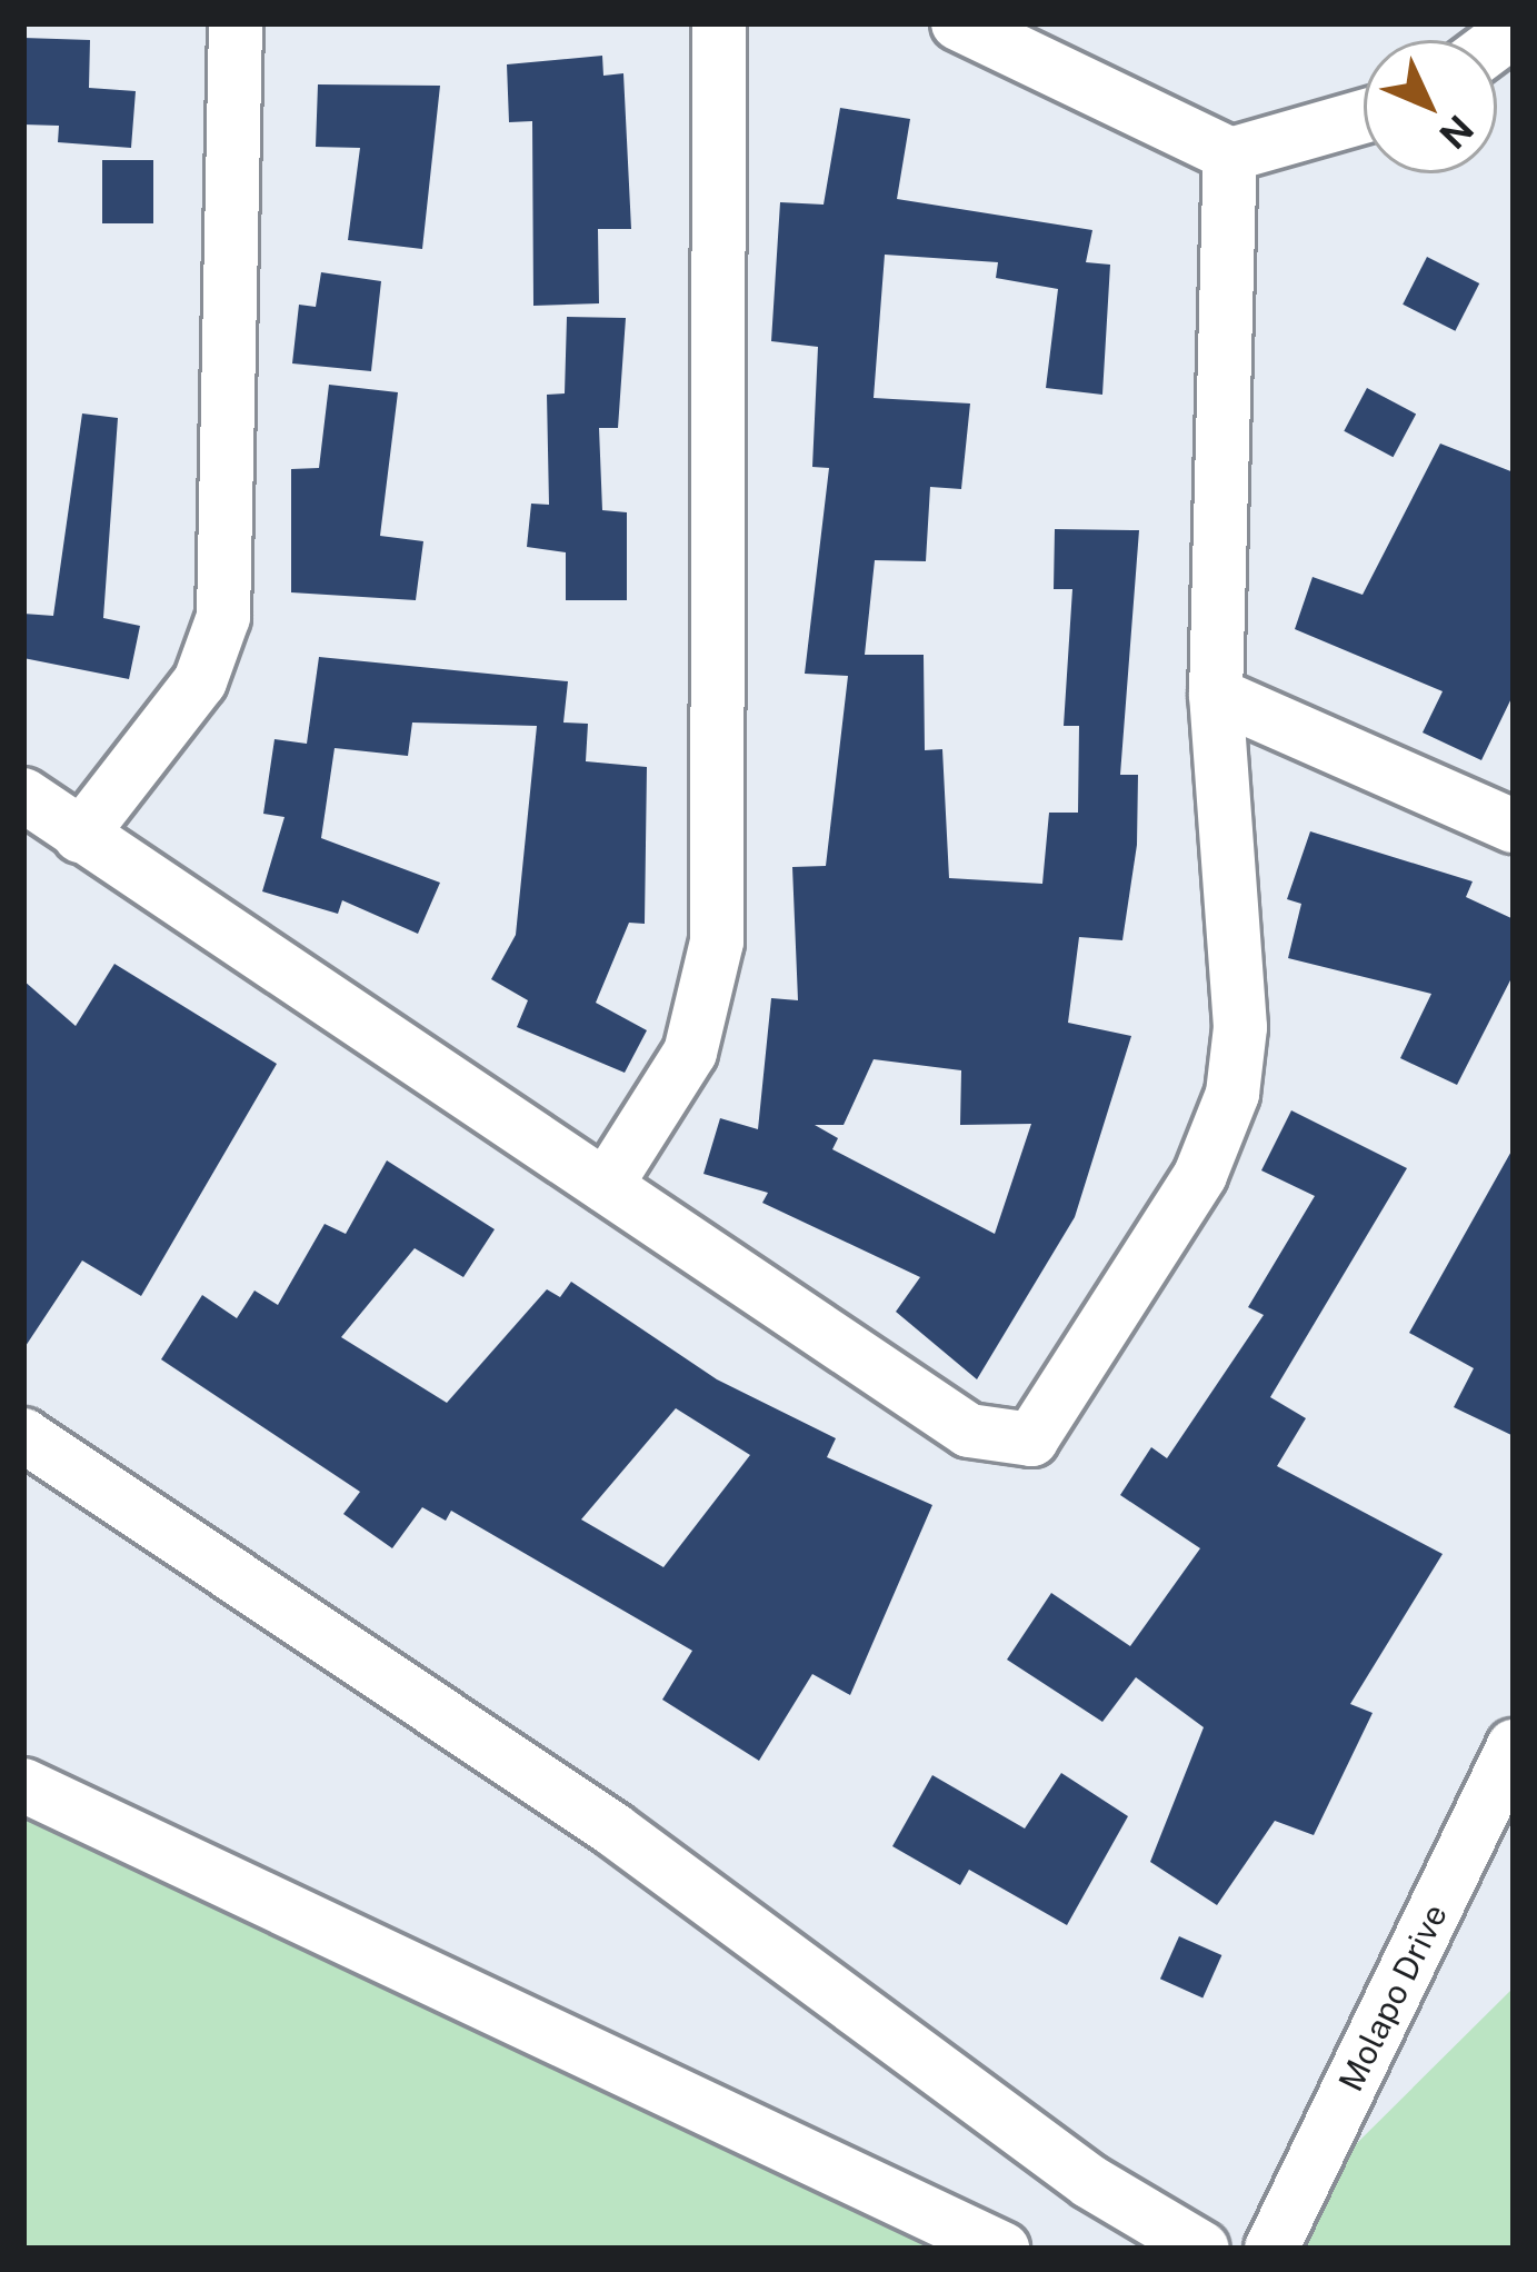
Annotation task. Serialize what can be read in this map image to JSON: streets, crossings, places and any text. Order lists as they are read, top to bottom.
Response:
{
  "streets": {
    "street": ["Molapo Drive"]
  },
  "north": "bottom right"
}
